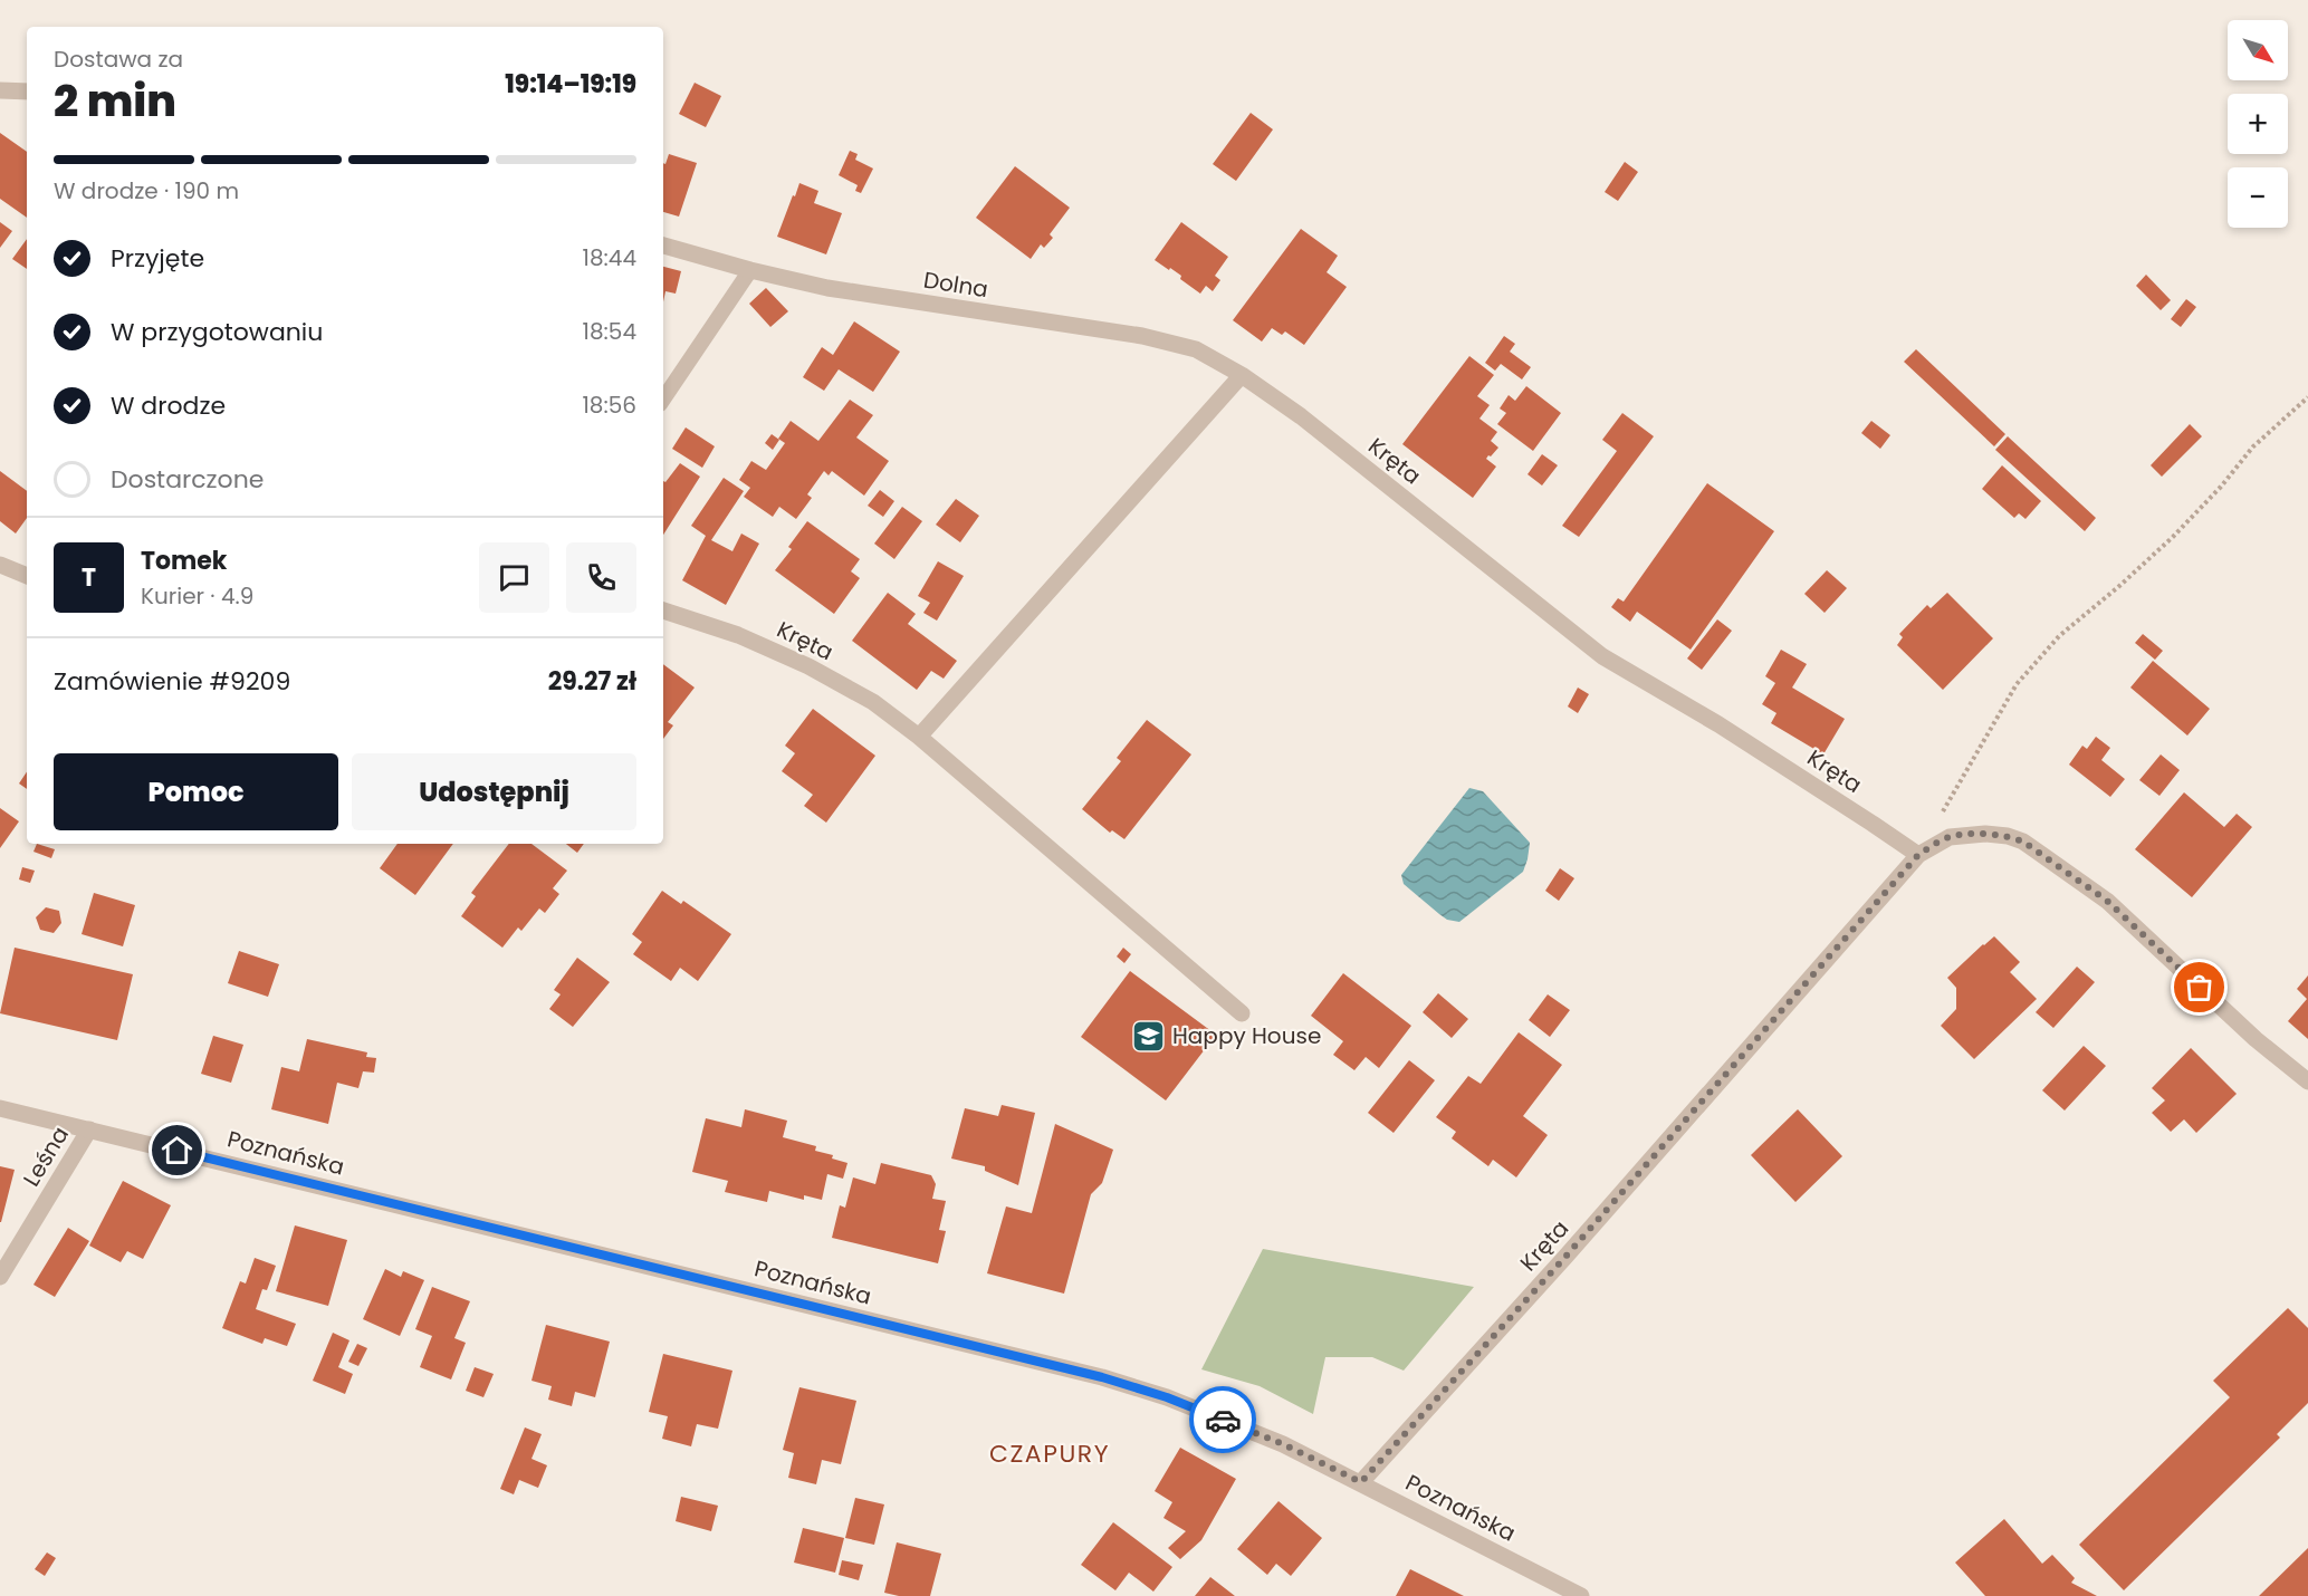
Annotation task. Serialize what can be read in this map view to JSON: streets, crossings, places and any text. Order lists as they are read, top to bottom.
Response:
{
  "streets": {
    "street": [
      "Dolna",
      "Kręta",
      "Poznańska",
      "Leśna"
    ]
  },
  "crossings": [
    ["Dolna", "Kręta"],
    ["Kręta", "Poznańska"],
    ["Poznańska", "Leśna"]
  ],
  "districts": ["CZAPURY"],
  "places": {
    "school or university": ["Happy House"]
  },
  "north": "bottom right",
  "page": {
    "map_buttons": ["+", "−"],
    "heading": ["2 min", "Dostawa za", "19:14–19:19"],
    "panel": [
      "Tomek",
      "Kurier · 4.9",
      "Zamówienie #9209",
      "29.27 zł"
    ],
    "bar": "W drodze · 190 m",
    "list": [
      ["Przyjęte", "18:44"],
      ["W przygotowaniu", "18:54"],
      ["W drodze", "18:56"],
      "Dostarczone"
    ],
    "round": "T",
    "buttons": ["Pomoc", "Udostępnij"]
  }
}
